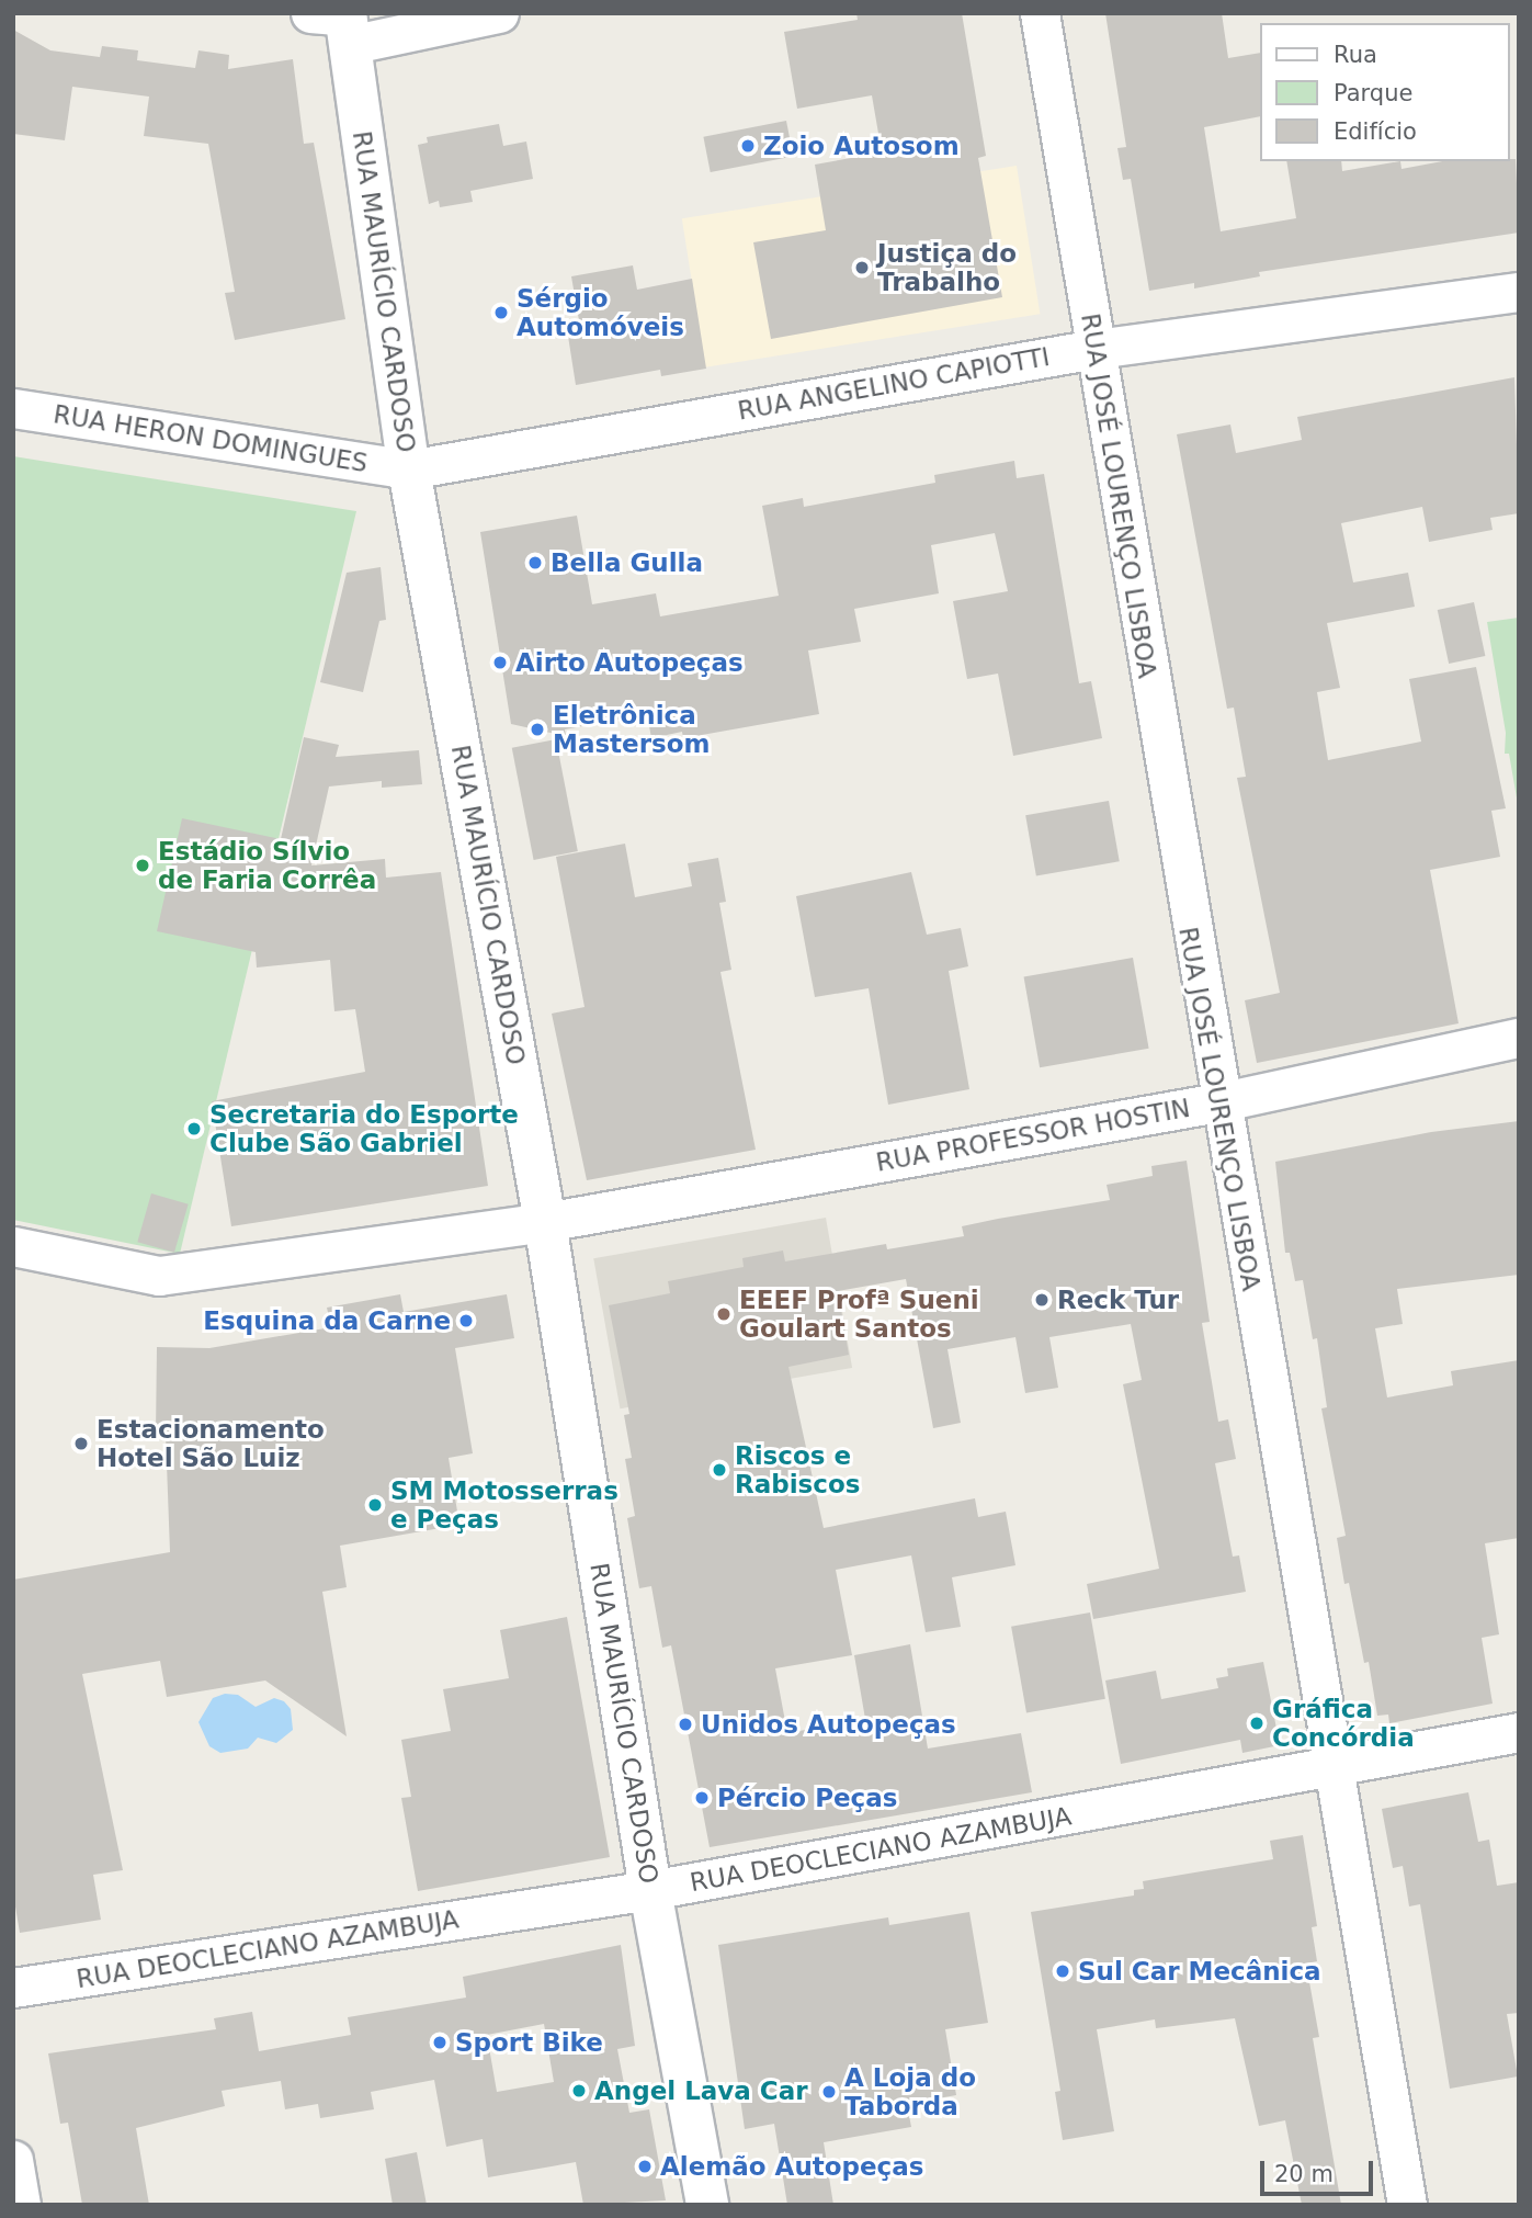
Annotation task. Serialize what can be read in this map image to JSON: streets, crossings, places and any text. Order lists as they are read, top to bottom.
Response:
{
  "streets": {
    "main road": ["RUA MAURÍCIO CARDOSO"],
    "street": [
      "RUA ANGELINO CAPIOTTI",
      "RUA HERON DOMINGUES",
      "RUA JOSÉ LOURENÇO LISBOA",
      "RUA PROFESSOR HOSTIN",
      "RUA DEOCLECIANO AZAMBUJA"
    ]
  },
  "crossings": [
    ["RUA MAURÍCIO CARDOSO", "RUA ANGELINO CAPIOTTI"],
    ["RUA MAURÍCIO CARDOSO", "RUA HERON DOMINGUES"],
    ["RUA MAURÍCIO CARDOSO", "RUA PROFESSOR HOSTIN"],
    ["RUA MAURÍCIO CARDOSO", "RUA DEOCLECIANO AZAMBUJA"],
    ["RUA ANGELINO CAPIOTTI", "RUA HERON DOMINGUES"],
    ["RUA ANGELINO CAPIOTTI", "RUA JOSÉ LOURENÇO LISBOA"],
    ["RUA JOSÉ LOURENÇO LISBOA", "RUA PROFESSOR HOSTIN"],
    ["RUA JOSÉ LOURENÇO LISBOA", "RUA DEOCLECIANO AZAMBUJA"]
  ],
  "places": [
    "Zoio Autosom",
    "Justiça do Trabalho",
    "Sérgio Automóveis",
    "Bella Gulla",
    "Airto Autopeças",
    "Eletrônica Mastersom",
    "Estádio Sílvio de Faria Corrêa",
    "Secretaria do Esporte Clube São Gabriel",
    "Reck Tur",
    "EEEF Profª Sueni Goulart Santos",
    "Esquina da Carne",
    "Estacionamento Hotel São Luiz",
    "Riscos e Rabiscos",
    "SM Motosserras e Peças",
    "Gráfica Concórdia",
    "Unidos Autopeças",
    "Pércio Peças",
    "Sul Car Mecânica",
    "Sport Bike",
    "Angel Lava Car",
    "A Loja do Taborda",
    "Alemão Autopeças"
  ],
  "legend": ["Rua", "Parque", "Edifício"],
  "scale_bar": "20 m"
}
